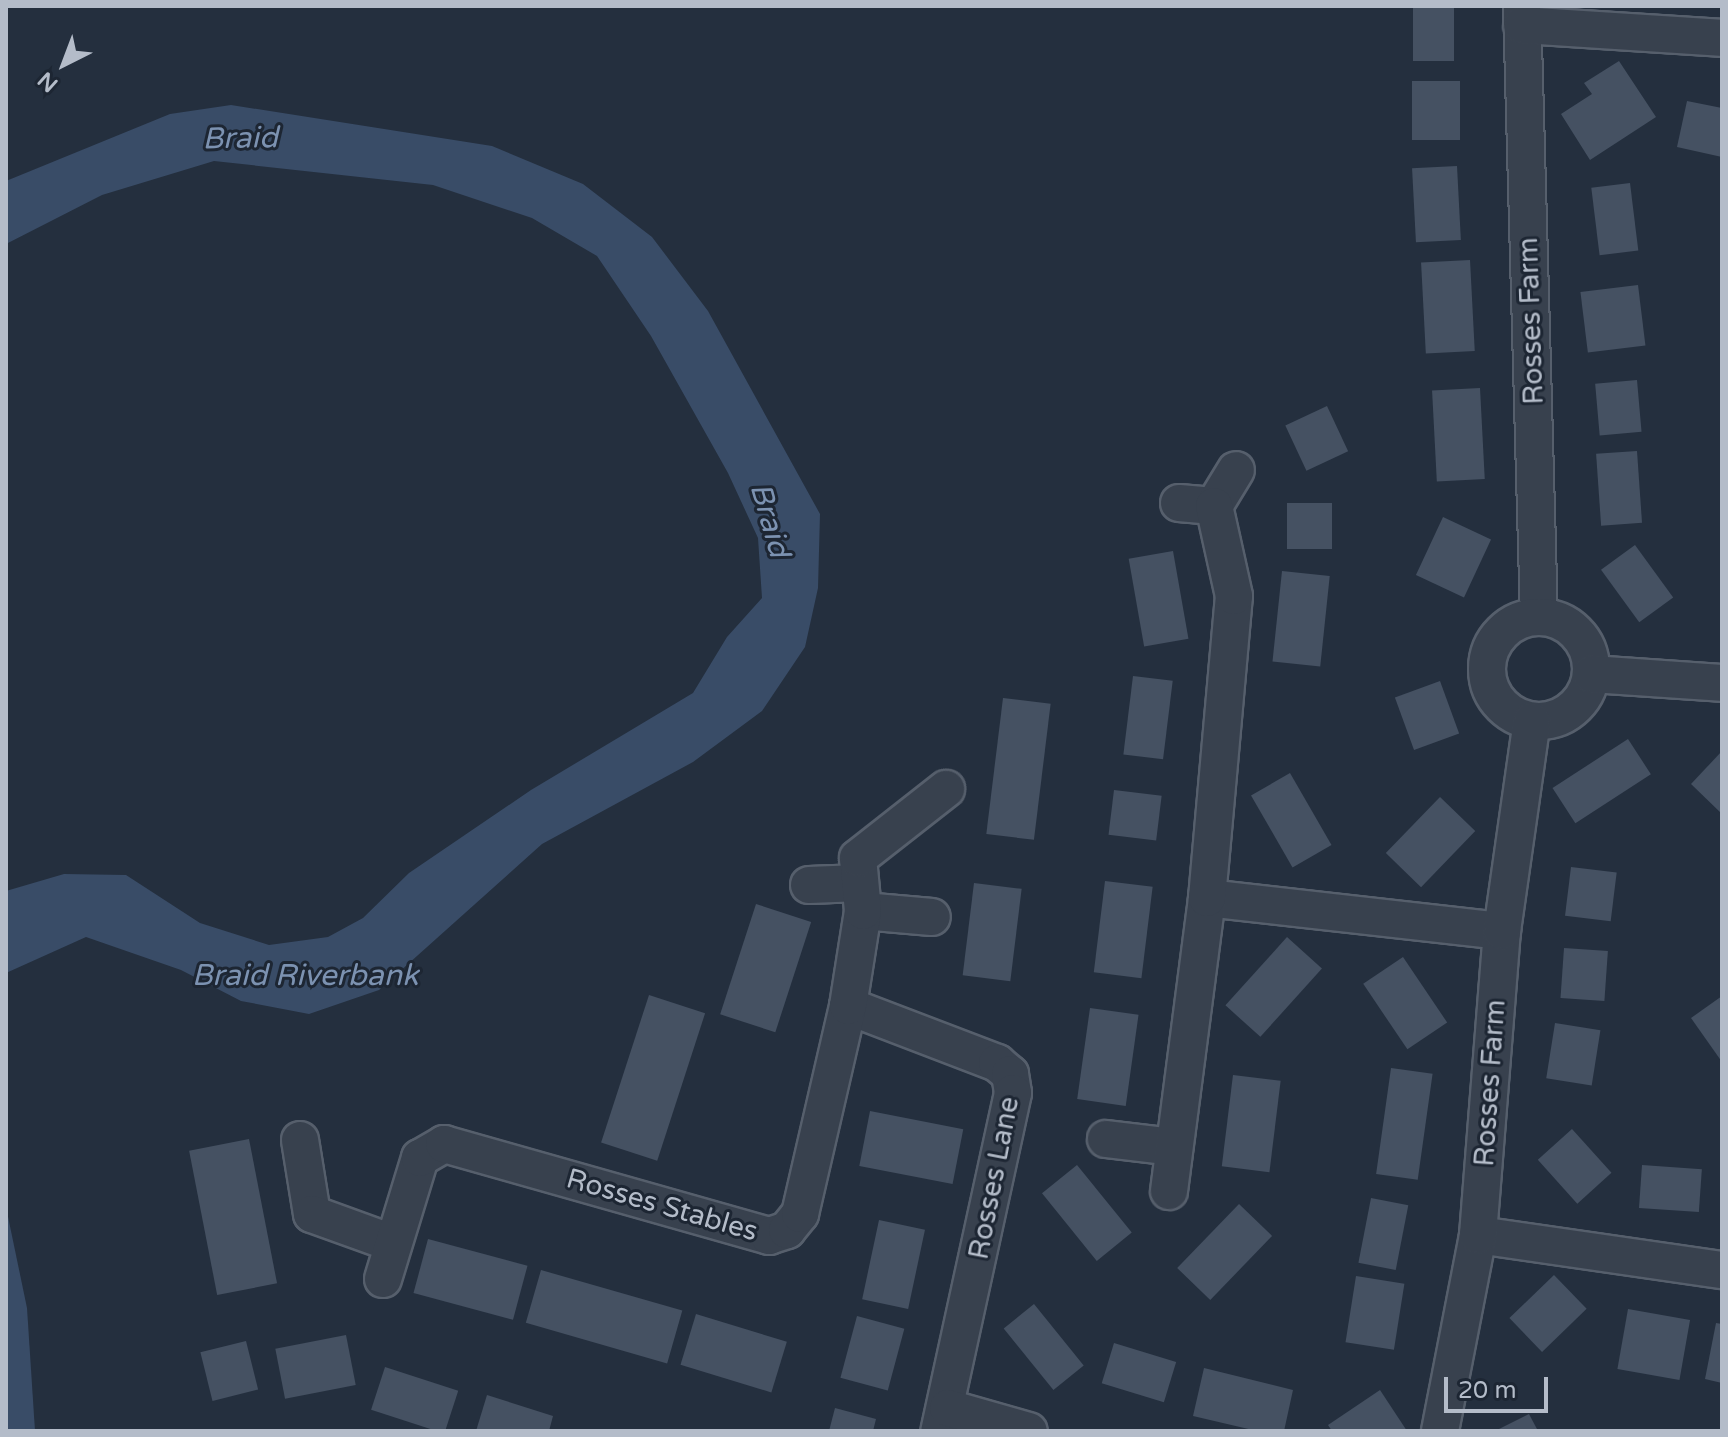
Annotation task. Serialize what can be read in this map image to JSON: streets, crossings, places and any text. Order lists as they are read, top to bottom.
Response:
{
  "streets": {
    "street": ["Rosses Farm", "Rosses Lane", "Rosses Stables"]
  },
  "crossings": [
    ["Rosses Lane", "Rosses Stables"]
  ],
  "water": ["Braid", "Braid Riverbank"],
  "scale_bar": "20 m",
  "north": "bottom left"
}
